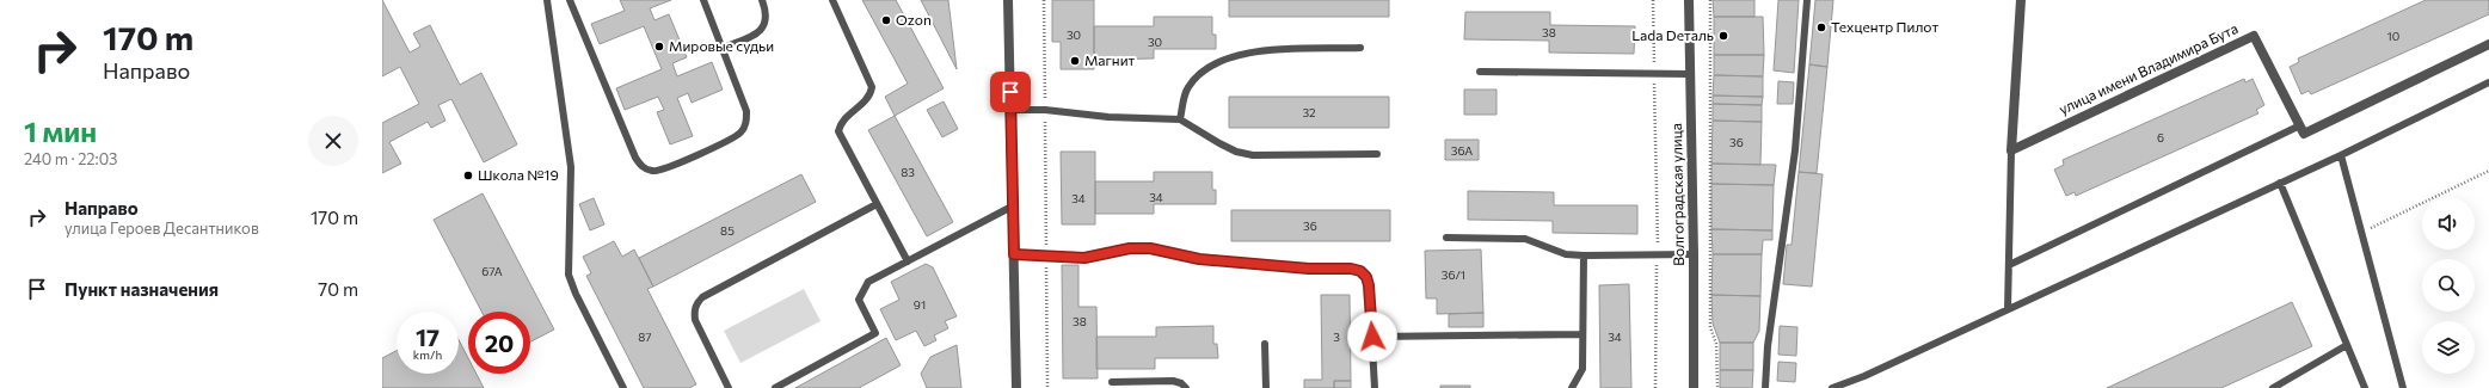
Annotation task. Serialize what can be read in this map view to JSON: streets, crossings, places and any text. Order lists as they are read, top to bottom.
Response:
{
  "streets": {
    "street": ["улица имени Владимира Бута", "Волгоградская улица"]
  },
  "places": [
    "Ozon",
    "Техцентр Пилот",
    "Lada Dеталь",
    "Мировые судьи",
    "Магнит",
    "Школа №19"
  ],
  "house_numbers": [
    "38",
    "30",
    "10",
    "30",
    "32",
    "6",
    "36",
    "36А",
    "83",
    "34",
    "34",
    "36",
    "85",
    "67А",
    "36/1",
    "91",
    "38",
    "87",
    "3",
    "34"
  ],
  "page": {
    "turn": ["170 m", "Направо"],
    "heading": ["1 мин", "240 m · 22:03"],
    "list": [
      {
        "name": "Направо",
        "note": "улица Героев Десантников",
        "value": "170 m"
      },
      {
        "name": "Пункт назначения",
        "value": "70 m"
      }
    ],
    "speed": "17 km/h",
    "limit": "20"
  }
}
